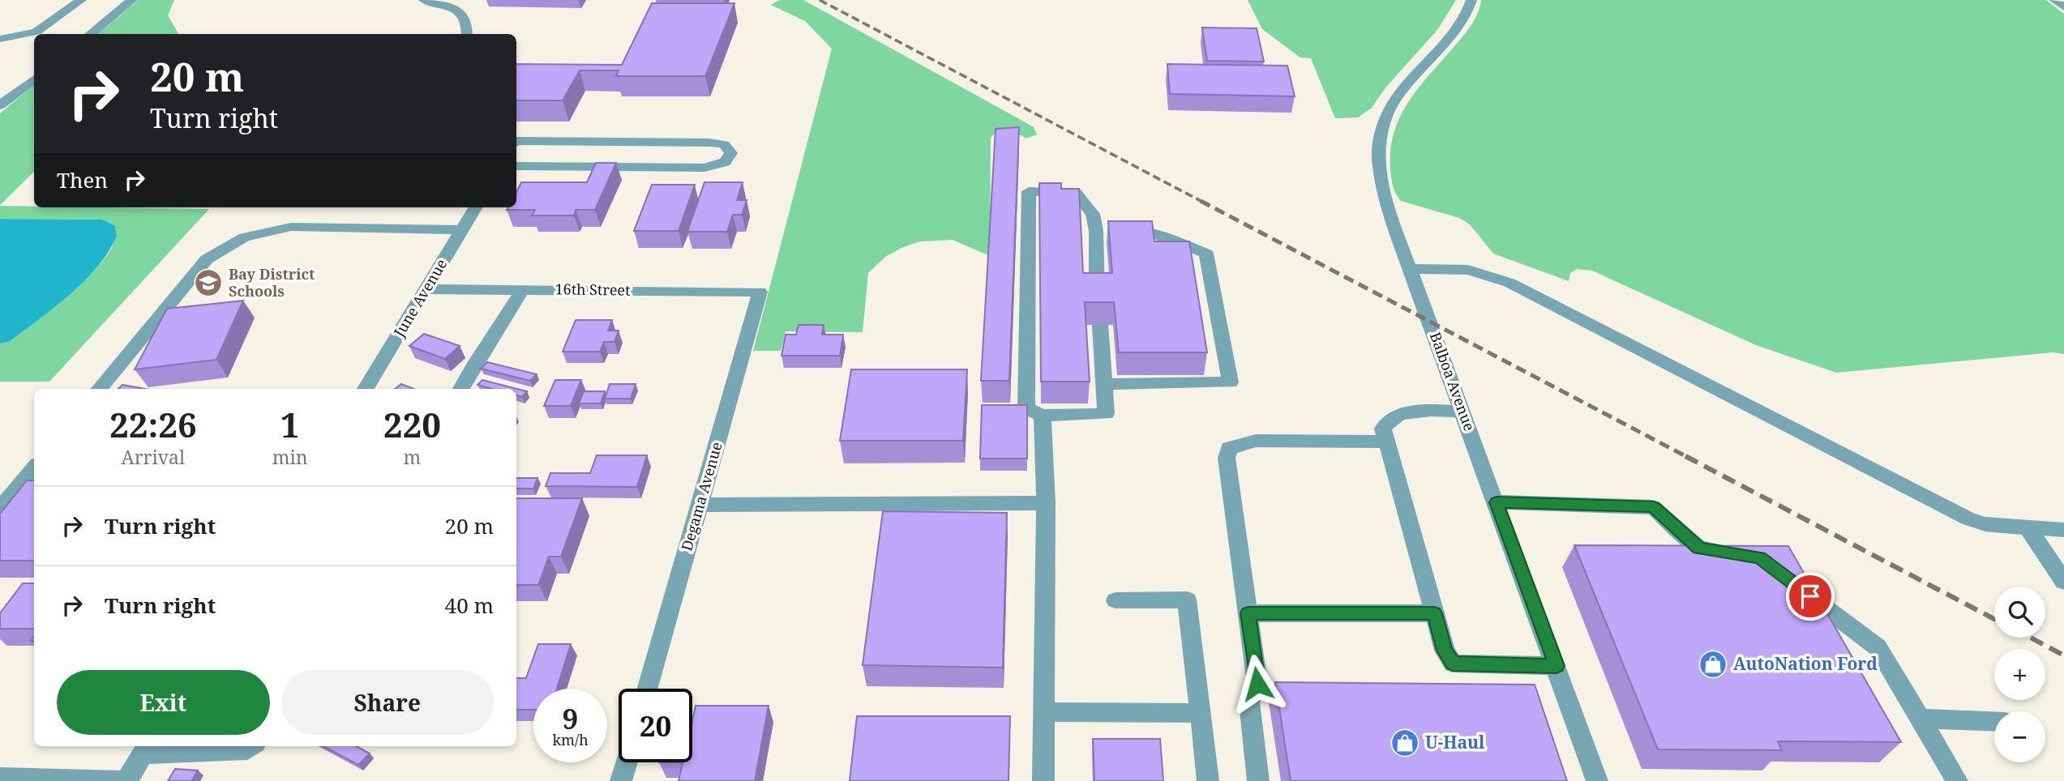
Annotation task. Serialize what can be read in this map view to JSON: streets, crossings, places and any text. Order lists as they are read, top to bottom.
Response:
{
  "streets": {
    "street": [
      "16th Street",
      "June Avenue",
      "Balboa Avenue",
      "Degama Avenue"
    ]
  },
  "crossings": [
    ["16th Street", "June Avenue"],
    ["16th Street", "Degama Avenue"]
  ],
  "places": {
    "school or university": ["Bay District Schools"],
    "shop": ["AutoNation Ford", "U-Haul"]
  },
  "page": {
    "turn": ["20 m", "Turn right"],
    "then": "Then",
    "eta": [
      "22:26",
      "Arrival",
      "1",
      "min",
      "220",
      "m"
    ],
    "list": [
      {
        "name": "Turn right",
        "value": "20 m"
      },
      {
        "name": "Turn right",
        "value": "40 m"
      }
    ],
    "map_buttons": ["+", "−"],
    "buttons": ["Exit", "Share"],
    "speed": "9 km/h",
    "limit": "20"
  }
}
